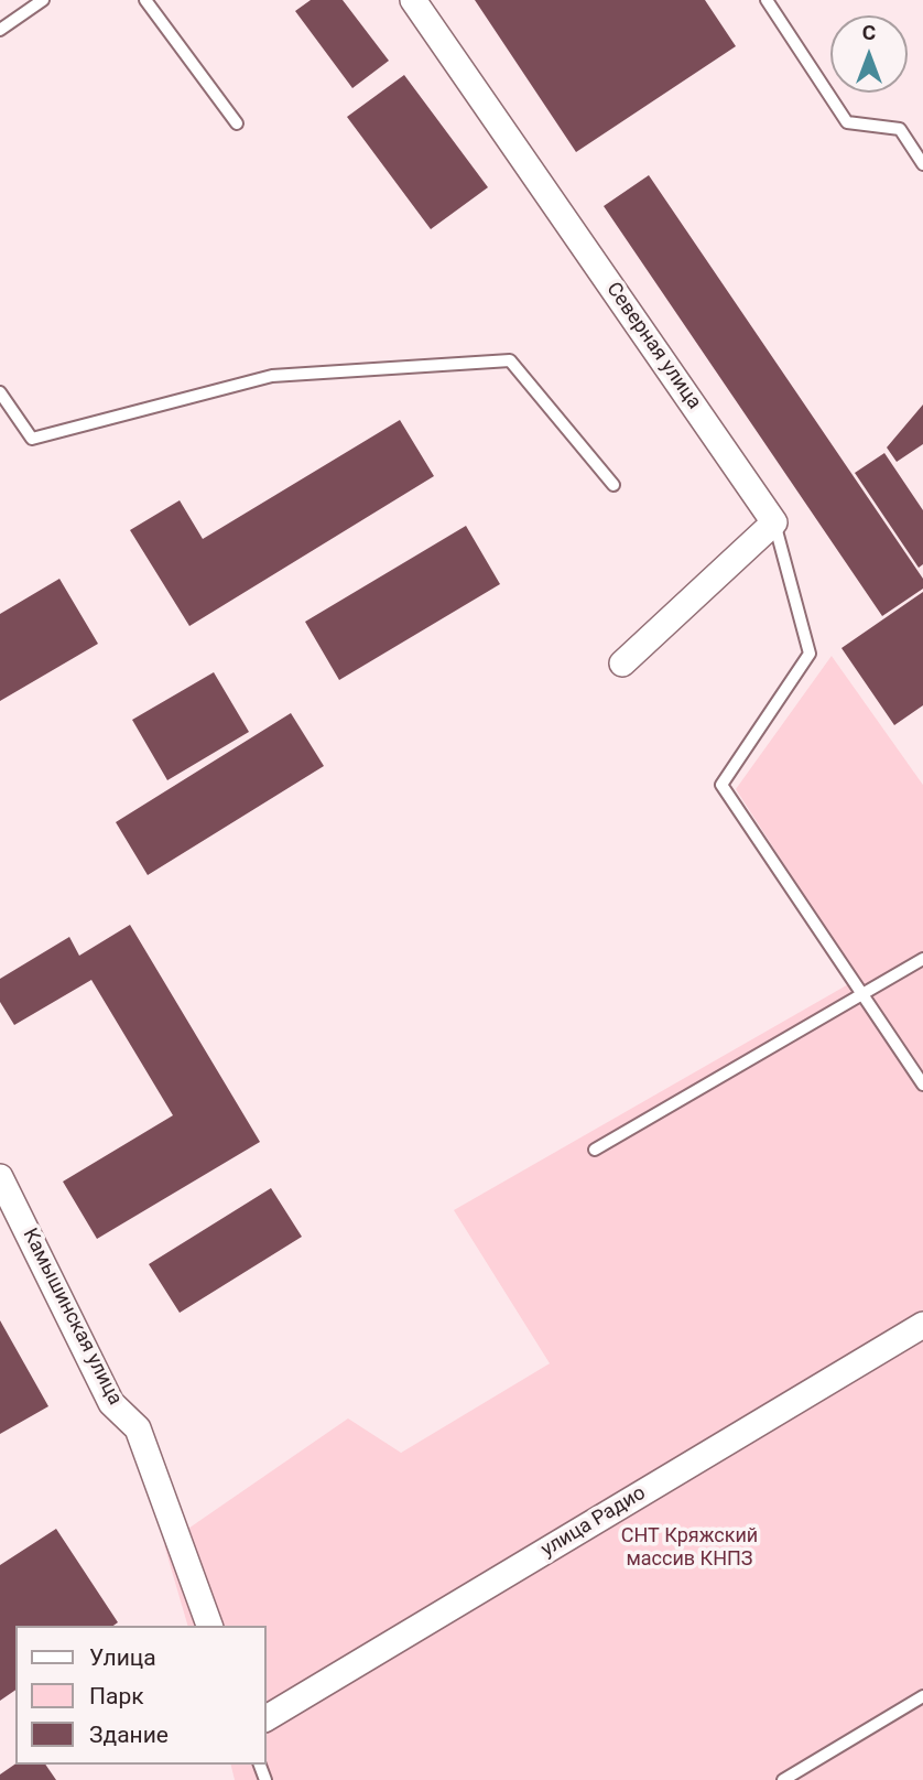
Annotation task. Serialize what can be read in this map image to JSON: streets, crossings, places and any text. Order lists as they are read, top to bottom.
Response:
{
  "streets": {
    "street": ["Северная улица", "Камышинская улица", "улица Радио"]
  },
  "parks": ["СНТ Кряжский массив КНПЗ"],
  "legend": ["Улица", "Парк", "Здание"],
  "north": "top"
}
